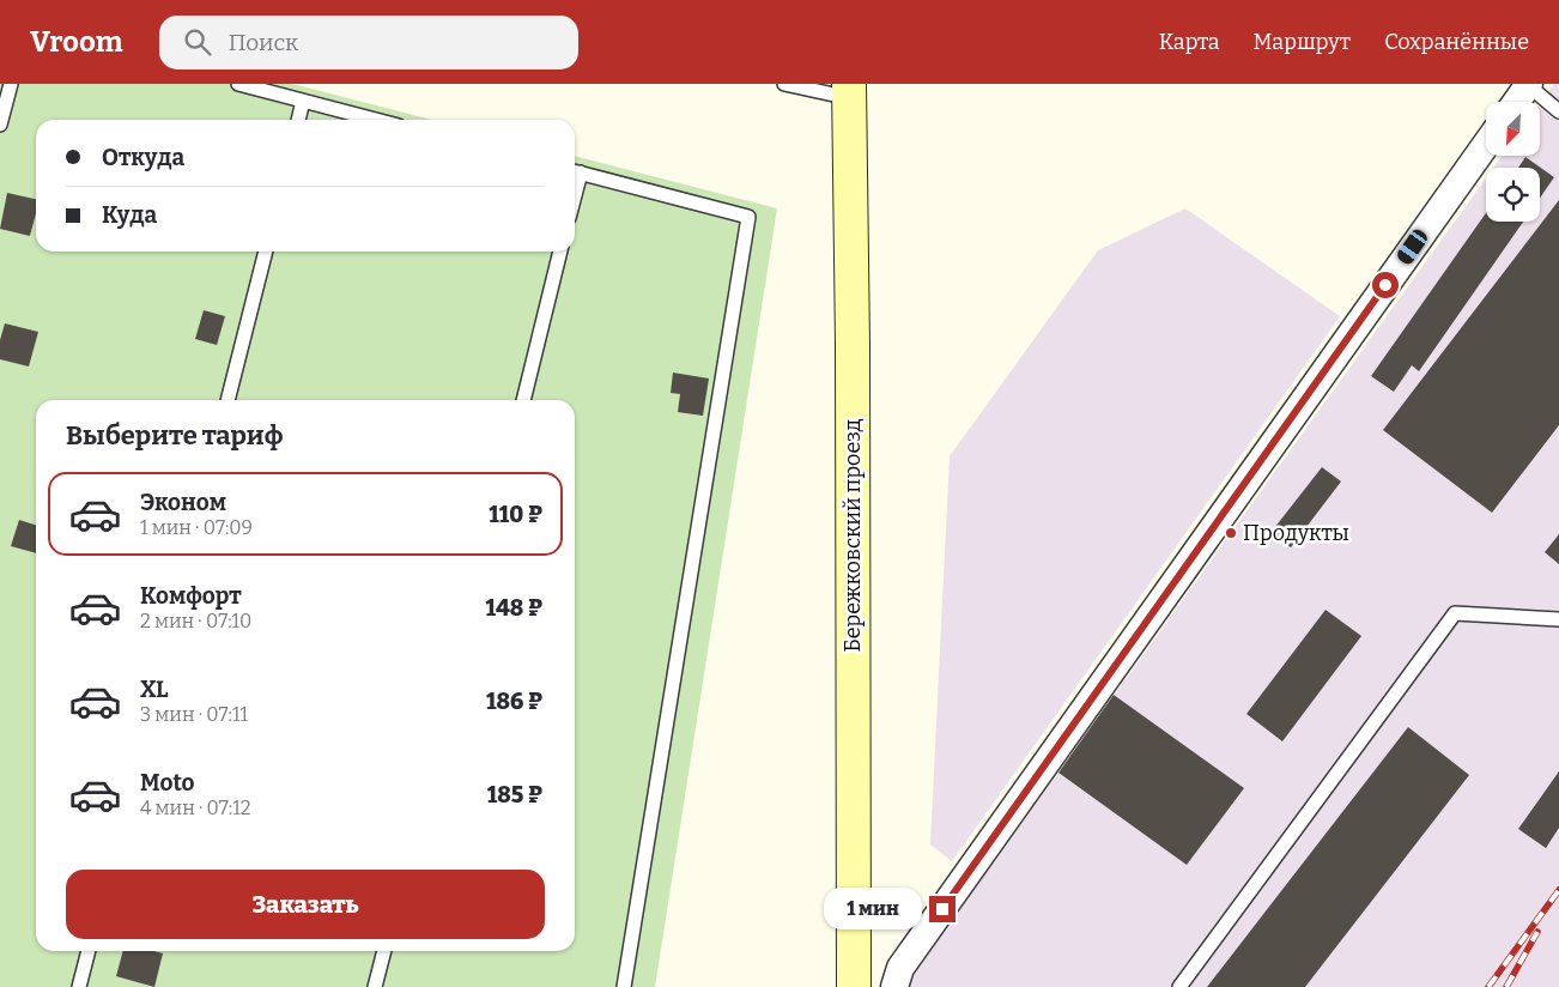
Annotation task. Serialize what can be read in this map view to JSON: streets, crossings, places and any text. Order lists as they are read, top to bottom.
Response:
{
  "streets": {
    "street": ["Бережковский проезд"]
  },
  "places": ["Продукты"],
  "north": "bottom left",
  "page": {
    "header": "Vroom",
    "search": "Поиск",
    "nav": ["Карта", "Маршрут", "Сохранённые"],
    "banner": ["Откуда", "Куда"],
    "heading": "Выберите тариф",
    "list": [
      {
        "name": "Эконом",
        "note": "1 мин · 07:09",
        "value": "110 ₽"
      },
      {
        "name": "Комфорт",
        "note": "2 мин · 07:10",
        "value": "148 ₽"
      },
      {
        "name": "XL",
        "note": "3 мин · 07:11",
        "value": "186 ₽"
      },
      {
        "name": "Moto",
        "note": "4 мин · 07:12",
        "value": "185 ₽"
      }
    ],
    "buttons": "Заказать",
    "bubble": "1 мин"
  }
}
